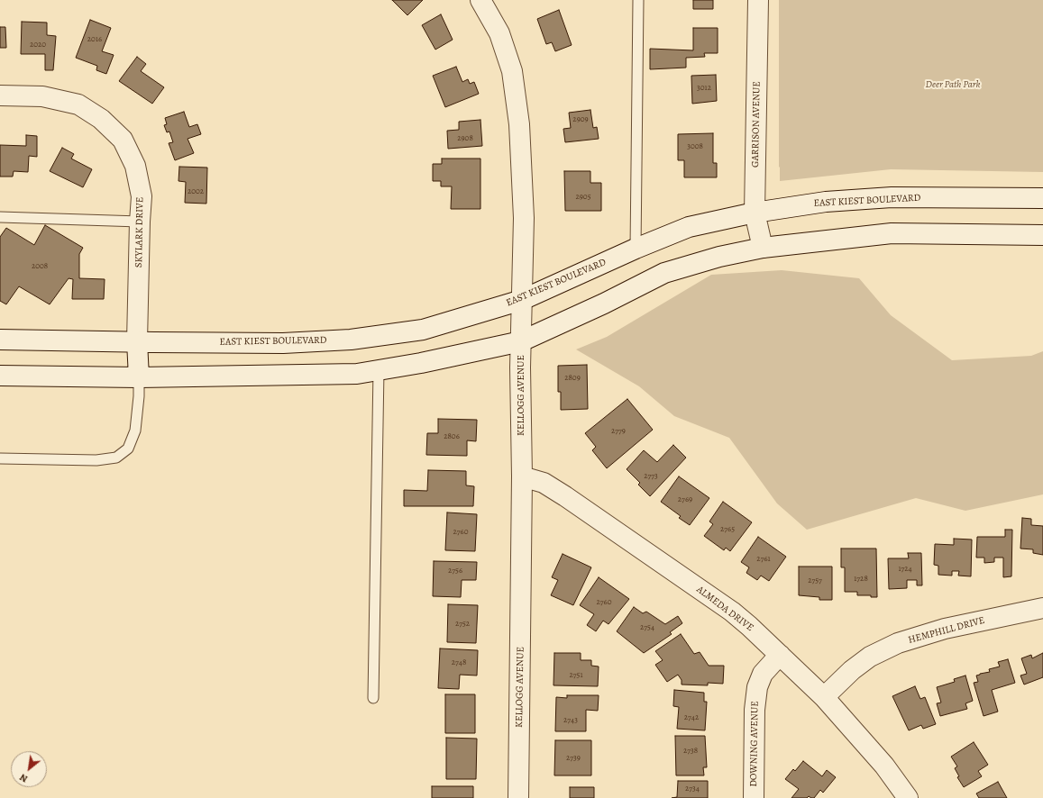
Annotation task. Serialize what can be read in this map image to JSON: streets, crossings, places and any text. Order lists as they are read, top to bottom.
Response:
{
  "streets": {
    "street": [
      "GARRISON AVENUE",
      "EAST KIEST BOULEVARD",
      "SKYLARK DRIVE",
      "KELLOGG AVENUE",
      "ALMEDA DRIVE",
      "HEMPHILL DRIVE",
      "DOWNING AVENUE"
    ]
  },
  "crossings": [
    ["GARRISON AVENUE", "EAST KIEST BOULEVARD"],
    ["EAST KIEST BOULEVARD", "SKYLARK DRIVE"],
    ["EAST KIEST BOULEVARD", "KELLOGG AVENUE"],
    ["KELLOGG AVENUE", "ALMEDA DRIVE"],
    ["ALMEDA DRIVE", "HEMPHILL DRIVE"],
    ["ALMEDA DRIVE", "DOWNING AVENUE"]
  ],
  "parks": ["Deer Path Park"],
  "house_numbers": [
    "2016",
    "2020",
    "3012",
    "2909",
    "2908",
    "3008",
    "2002",
    "2905",
    "2008",
    "2809",
    "2779",
    "2806",
    "2773",
    "2769",
    "2765",
    "2760",
    "2761",
    "1724",
    "2756",
    "1728",
    "2757",
    "2760",
    "2752",
    "2754",
    "2748",
    "2751",
    "2742",
    "2743",
    "2738",
    "2739",
    "2734"
  ],
  "north": "bottom left"
}
